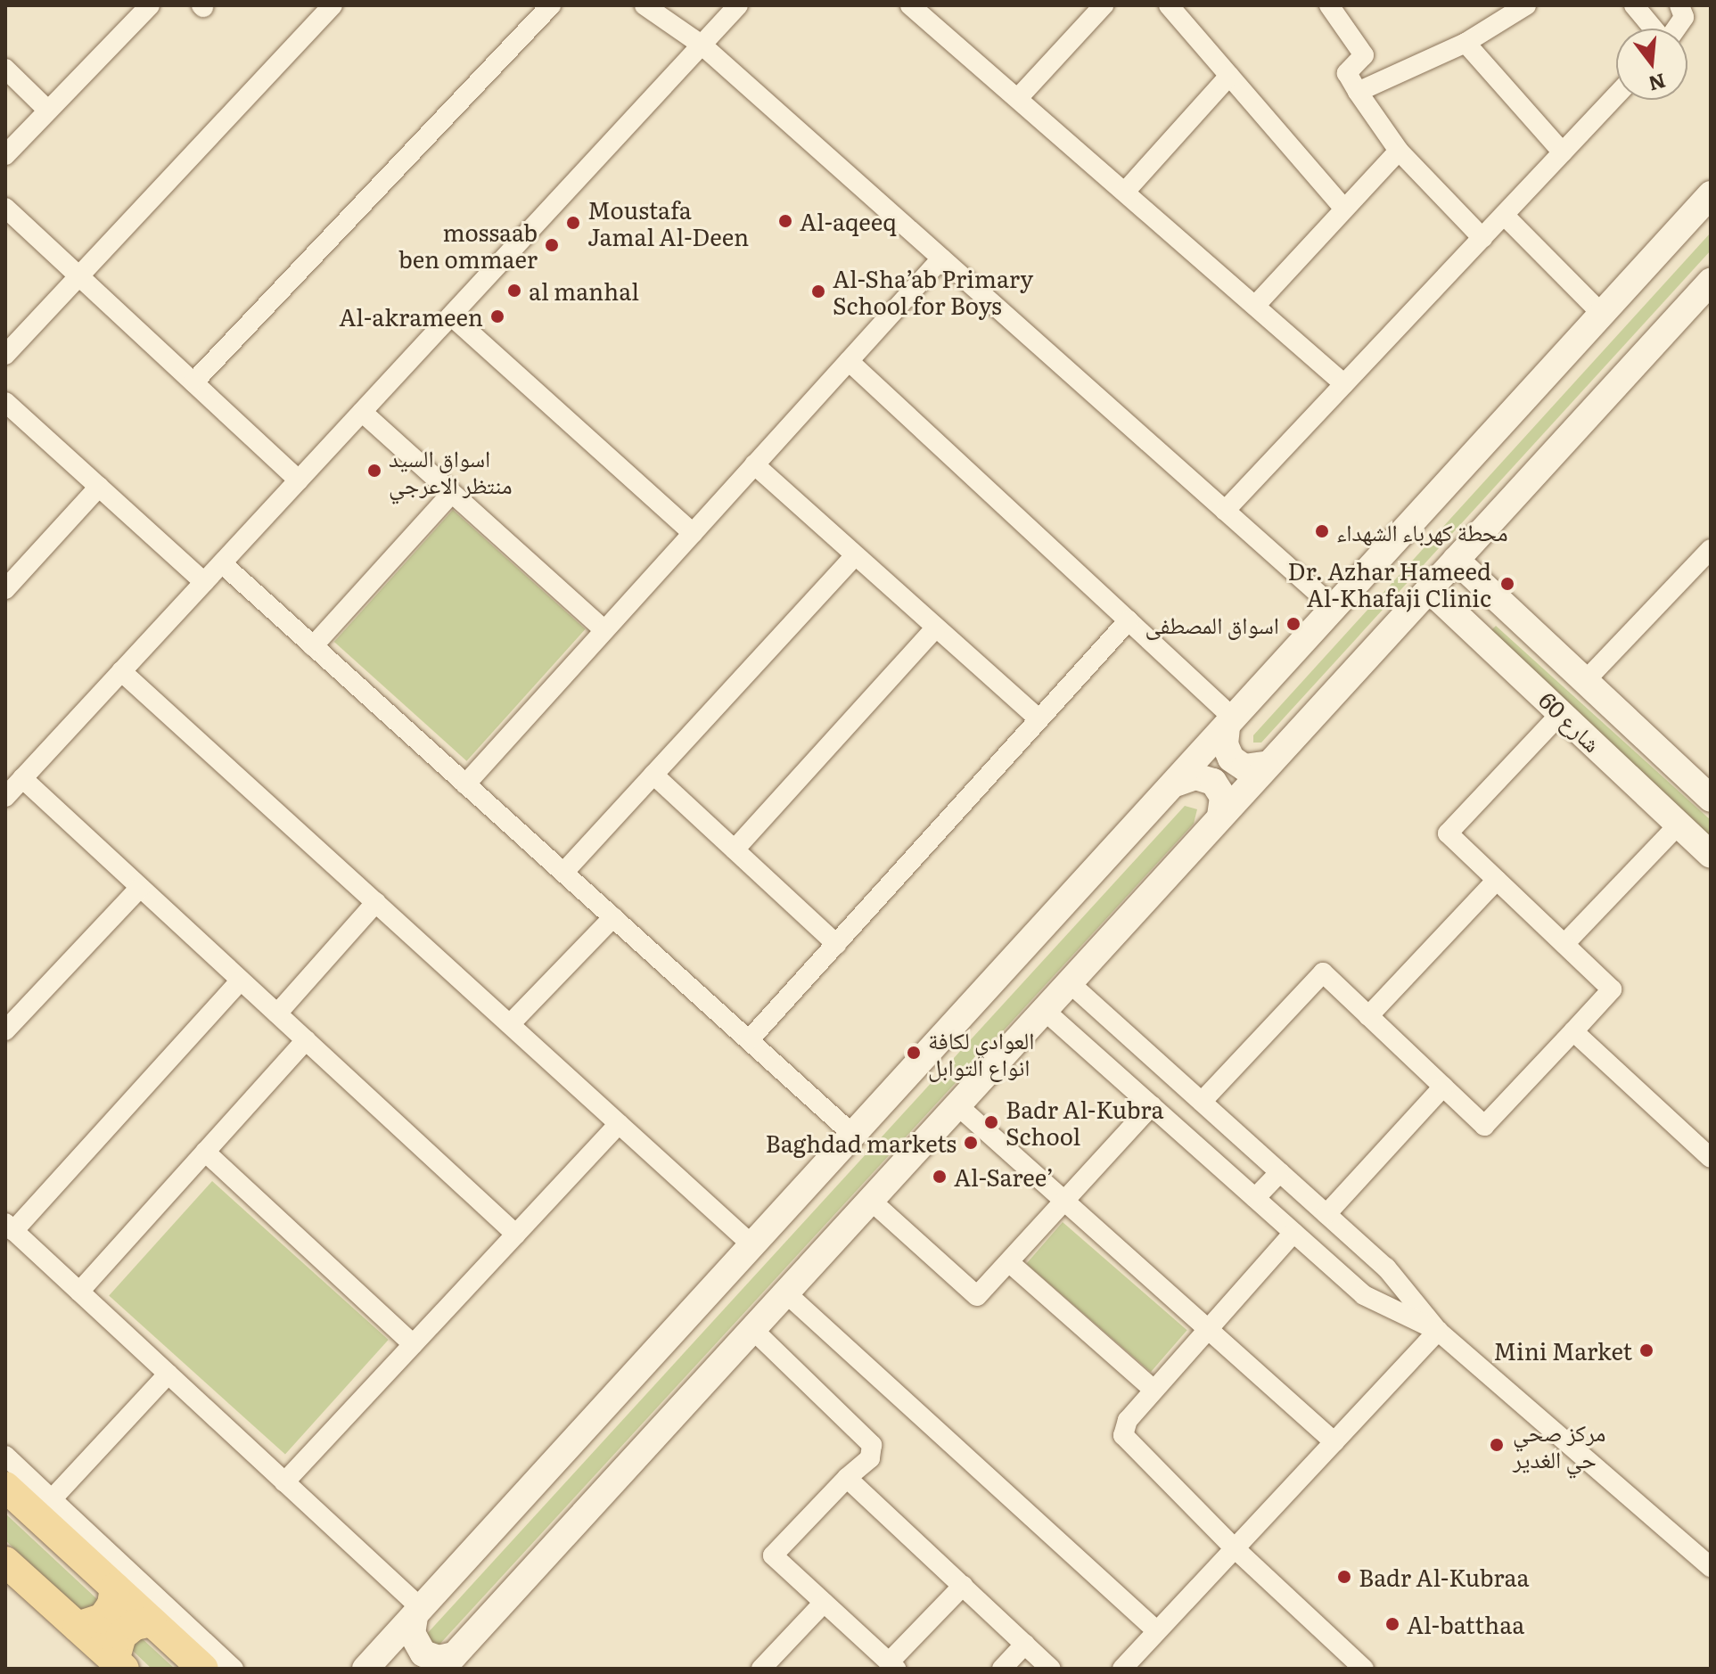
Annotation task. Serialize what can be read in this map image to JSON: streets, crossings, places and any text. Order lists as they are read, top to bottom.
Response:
{
  "streets": {
    "main road": ["شارع 60"]
  },
  "places": [
    "Al-aqeeq",
    "Moustafa Jamal Al-Deen",
    "mossaab ben ommaer",
    "al manhal",
    "Al-Sha’ab Primary School for Boys",
    "Al-akrameen",
    "اسواق السيد منتظر الاعرجي",
    "محطة كهرباء الشهداء",
    "Dr. Azhar Hameed Al-Khafaji Clinic",
    "اسواق المصطفى",
    "العوادي لكافة انواع التوابل",
    "Badr Al-Kubra School",
    "Baghdad markets",
    "Al-Saree’",
    "Mini Market",
    "مركز صحي حي الغدير",
    "Badr Al-Kubraa",
    "Al-batthaa"
  ],
  "north": "bottom"
}
